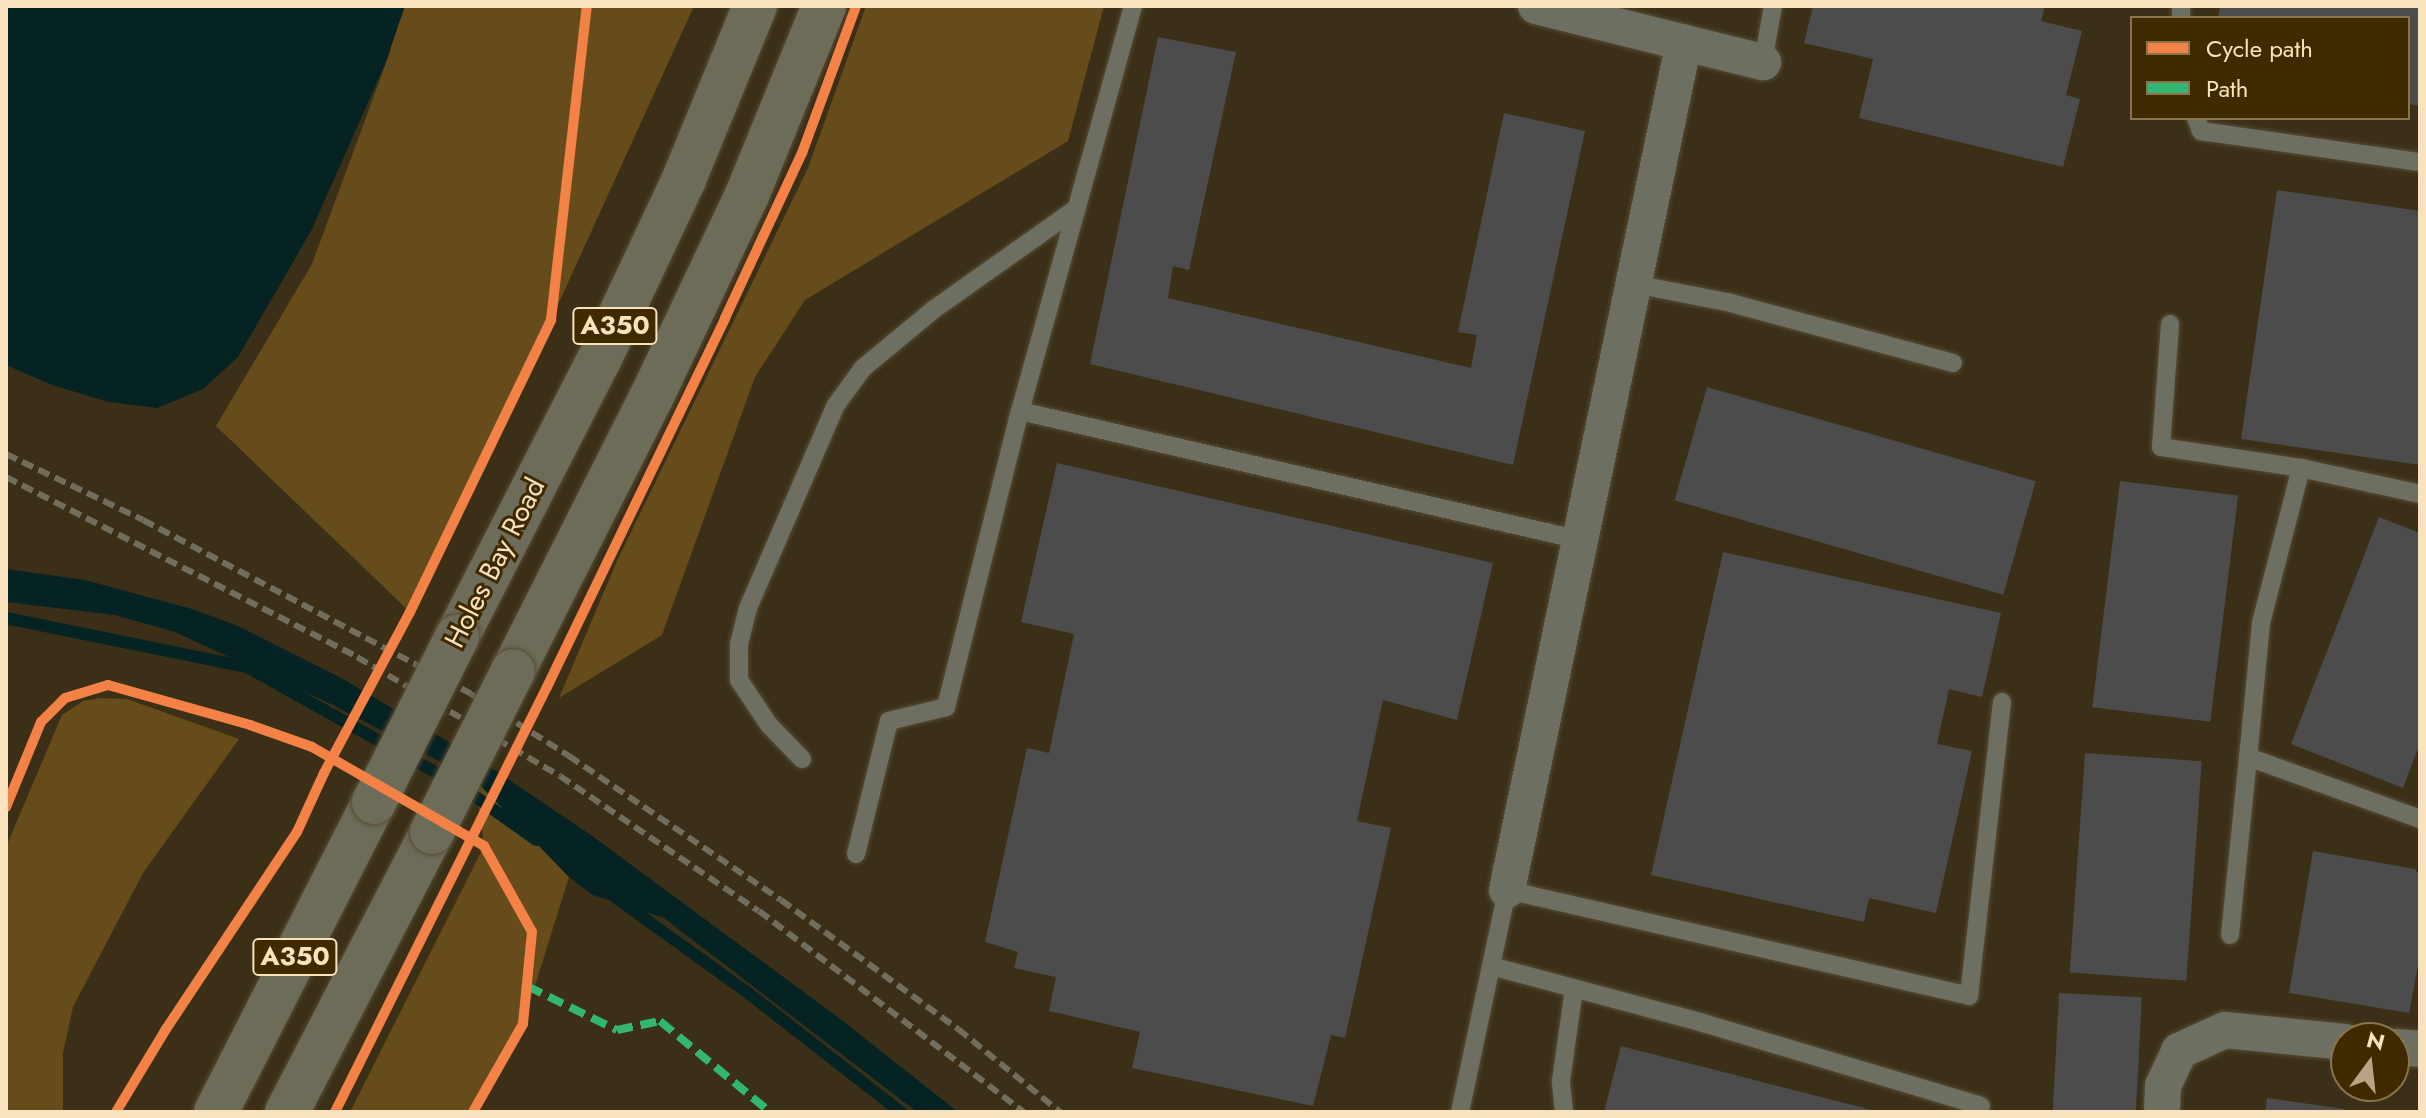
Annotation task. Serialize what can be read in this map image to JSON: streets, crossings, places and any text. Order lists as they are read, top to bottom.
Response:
{
  "streets": {
    "highway": ["A350", "Holes Bay Road"]
  },
  "legend": ["Cycle path", "Path"],
  "north": "top"
}
